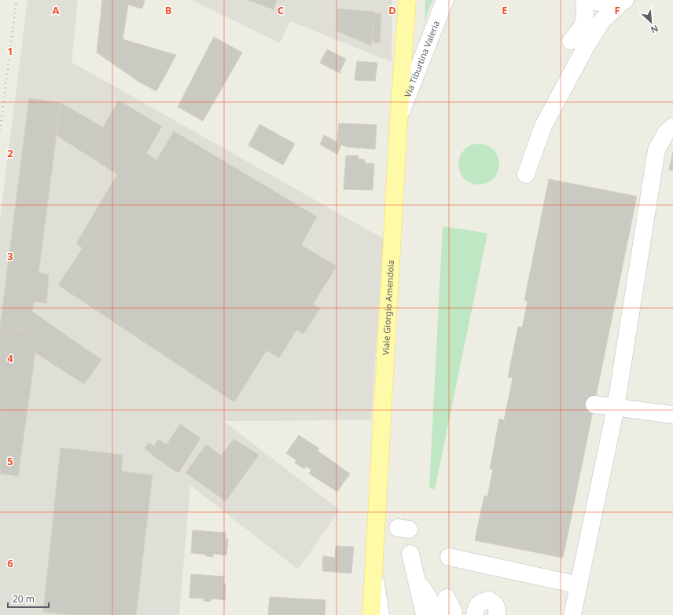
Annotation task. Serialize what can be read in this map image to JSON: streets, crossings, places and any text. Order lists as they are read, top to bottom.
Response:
{
  "streets": {
    "main road": ["Viale Giorgio Amendola"],
    "street": ["Via Tiburtina Valeria"]
  },
  "crossings": [
    ["Via Tiburtina Valeria", "Viale Giorgio Amendola"]
  ],
  "scale_bar": "20 m",
  "north": "bottom right",
  "grid": {
    "columns": [
      "A",
      "B",
      "C",
      "D",
      "E",
      "F"
    ],
    "rows": [
      "1",
      "2",
      "3",
      "4",
      "5",
      "6"
    ]
  }
}
